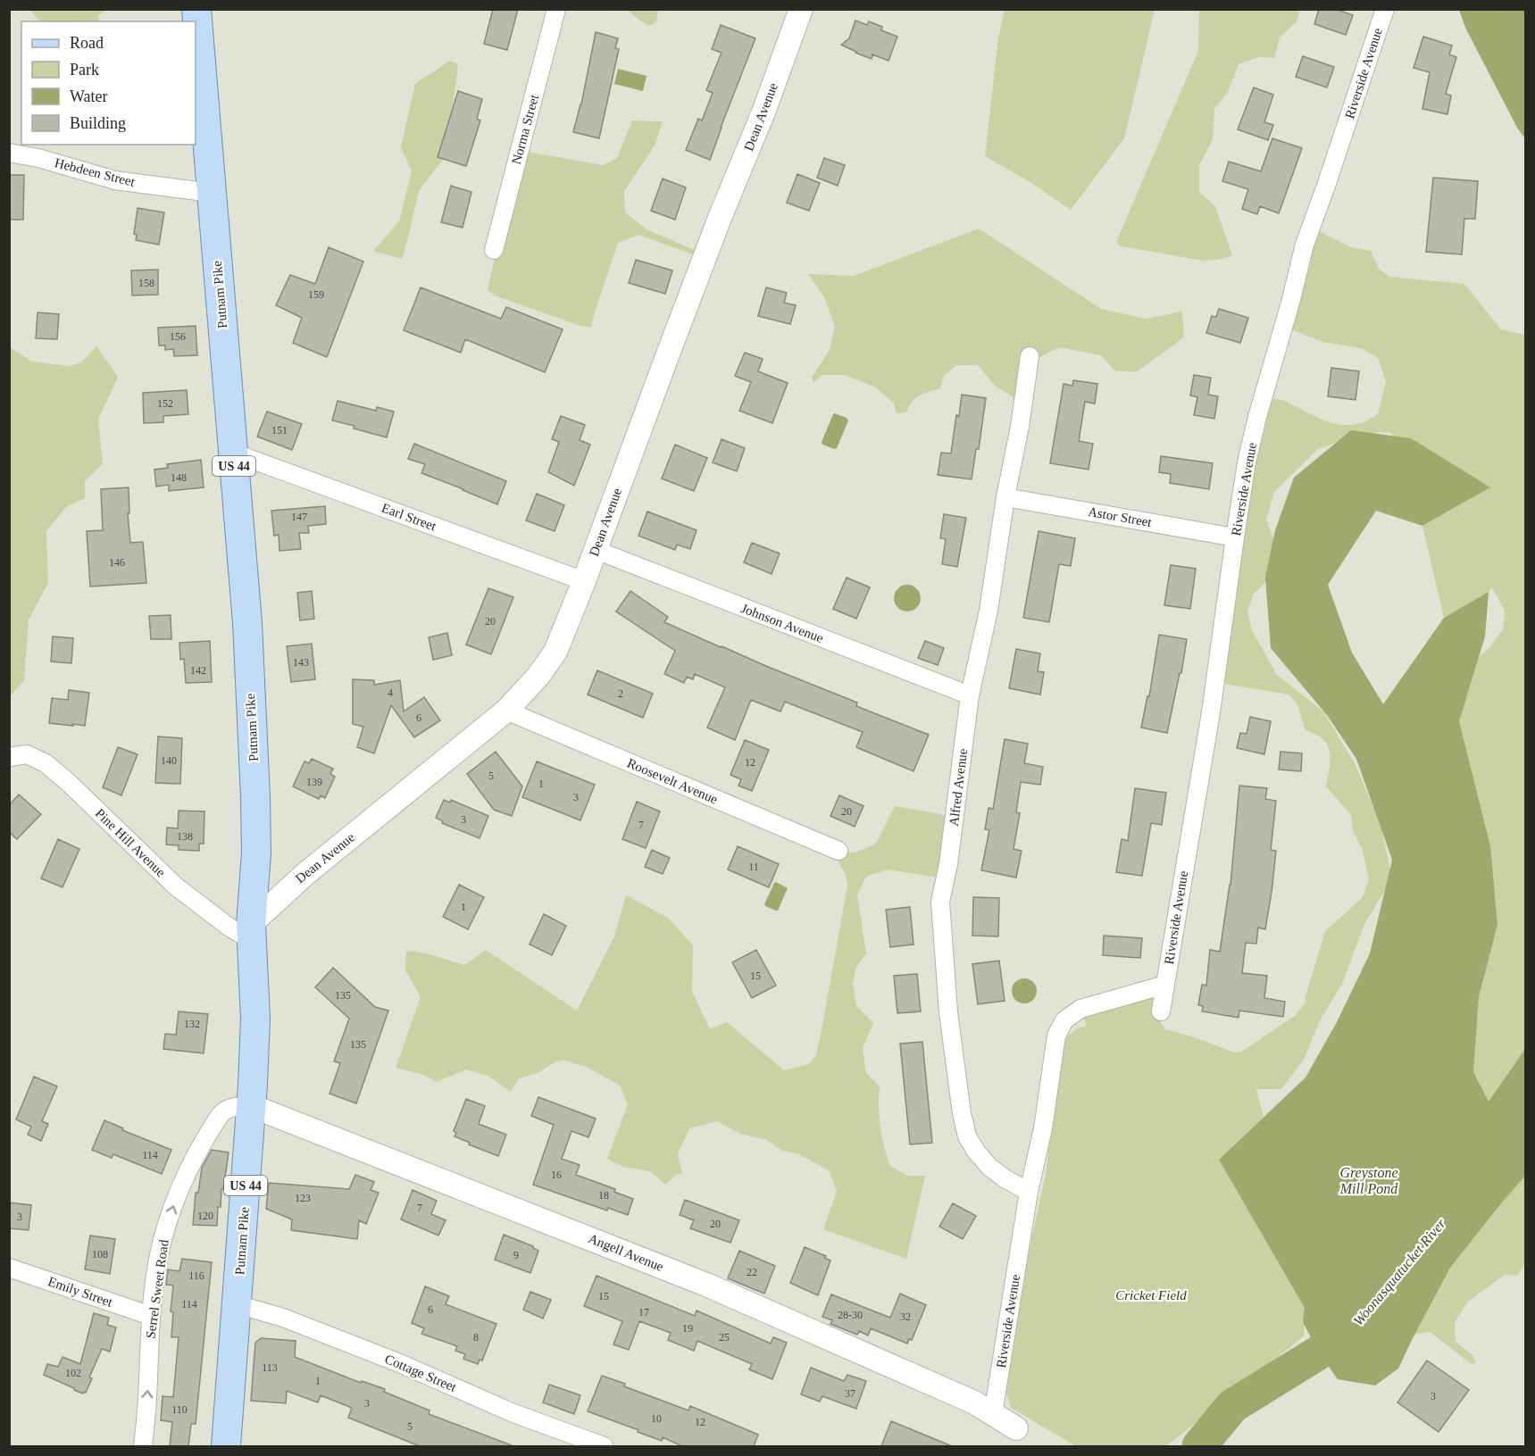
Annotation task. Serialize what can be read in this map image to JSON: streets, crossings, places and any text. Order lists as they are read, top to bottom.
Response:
{
  "streets": {
    "main road": ["Putnam Pike", "US 44"],
    "street": [
      "Riverside Avenue",
      "Dean Avenue",
      "Norma Street",
      "Hebdeen Street",
      "Earl Street",
      "Astor Street",
      "Johnson Avenue",
      "Roosevelt Avenue",
      "Alfred Avenue",
      "Pine Hill Avenue",
      "Angell Avenue",
      "Serrel Sweet Road",
      "Emily Street",
      "Cottage Street"
    ]
  },
  "crossings": [
    ["Riverside Avenue", "Astor Street"],
    ["Riverside Avenue", "Alfred Avenue"],
    ["Riverside Avenue", "Angell Avenue"],
    ["Dean Avenue", "Putnam Pike"],
    ["Dean Avenue", "Earl Street"],
    ["Dean Avenue", "Johnson Avenue"],
    ["Dean Avenue", "Roosevelt Avenue"],
    ["Dean Avenue", "Pine Hill Avenue"],
    ["Hebdeen Street", "Putnam Pike"],
    ["Putnam Pike", "Earl Street"],
    ["Putnam Pike", "Pine Hill Avenue"],
    ["Putnam Pike", "Angell Avenue"],
    ["Putnam Pike", "Serrel Sweet Road"],
    ["Putnam Pike", "Cottage Street"],
    ["Astor Street", "Alfred Avenue"],
    ["Johnson Avenue", "Alfred Avenue"],
    ["Angell Avenue", "Serrel Sweet Road"],
    ["Serrel Sweet Road", "Emily Street"]
  ],
  "one_way": ["Serrel Sweet Road"],
  "water": ["Greystone Mill Pond", "Woonasquatucket River"],
  "parks": ["Cricket Field"],
  "house_numbers": [
    "158",
    "159",
    "156",
    "152",
    "151",
    "148",
    "147",
    "146",
    "20",
    "143",
    "142",
    "4",
    "2",
    "6",
    "140",
    "12",
    "5",
    "139",
    "1",
    "3",
    "20",
    "3",
    "7",
    "138",
    "11",
    "1",
    "15",
    "135",
    "132",
    "135",
    "114",
    "16",
    "18",
    "123",
    "7",
    "120",
    "3",
    "20",
    "108",
    "9",
    "22",
    "116",
    "15",
    "114",
    "6",
    "17",
    "28-30",
    "32",
    "19",
    "8",
    "25",
    "113",
    "102",
    "1",
    "37",
    "3",
    "3",
    "110",
    "10",
    "12",
    "5"
  ],
  "legend": [
    "Road",
    "Park",
    "Water",
    "Building"
  ]
}
